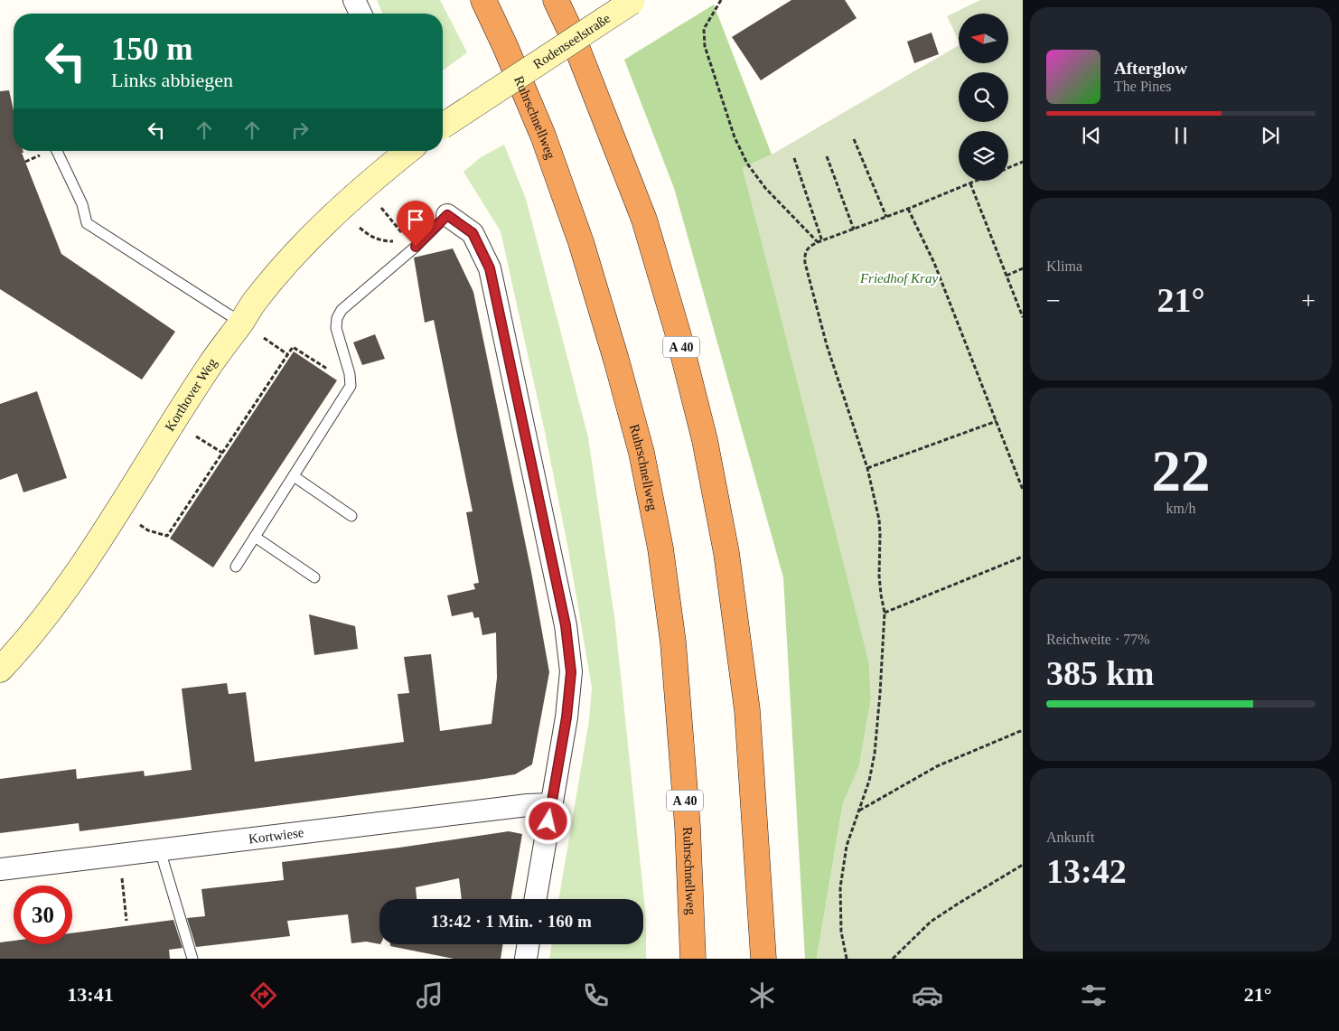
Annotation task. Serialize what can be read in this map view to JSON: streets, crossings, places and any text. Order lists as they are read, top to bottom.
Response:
{
  "streets": {
    "highway": ["Ruhrschnellweg", "A 40"],
    "main road": ["Rodenseelstraße", "Korthover Weg"],
    "street": ["Kortwiese"]
  },
  "parks": ["Friedhof Kray"],
  "north": "left",
  "page": {
    "turn": ["150 m", "Links abbiegen"],
    "song": ["Afterglow", "The Pines"],
    "tile": [
      "Klima",
      ["22", "km/h"],
      ["Reichweite · 77%", "385 km"],
      ["Ankunft", "13:42"]
    ],
    "heat": ["−", "21°", "+"],
    "limit": "30",
    "trip": "13:42 · 1 Min. · 160 m",
    "tabs": ["13:41", "21°"]
  }
}
